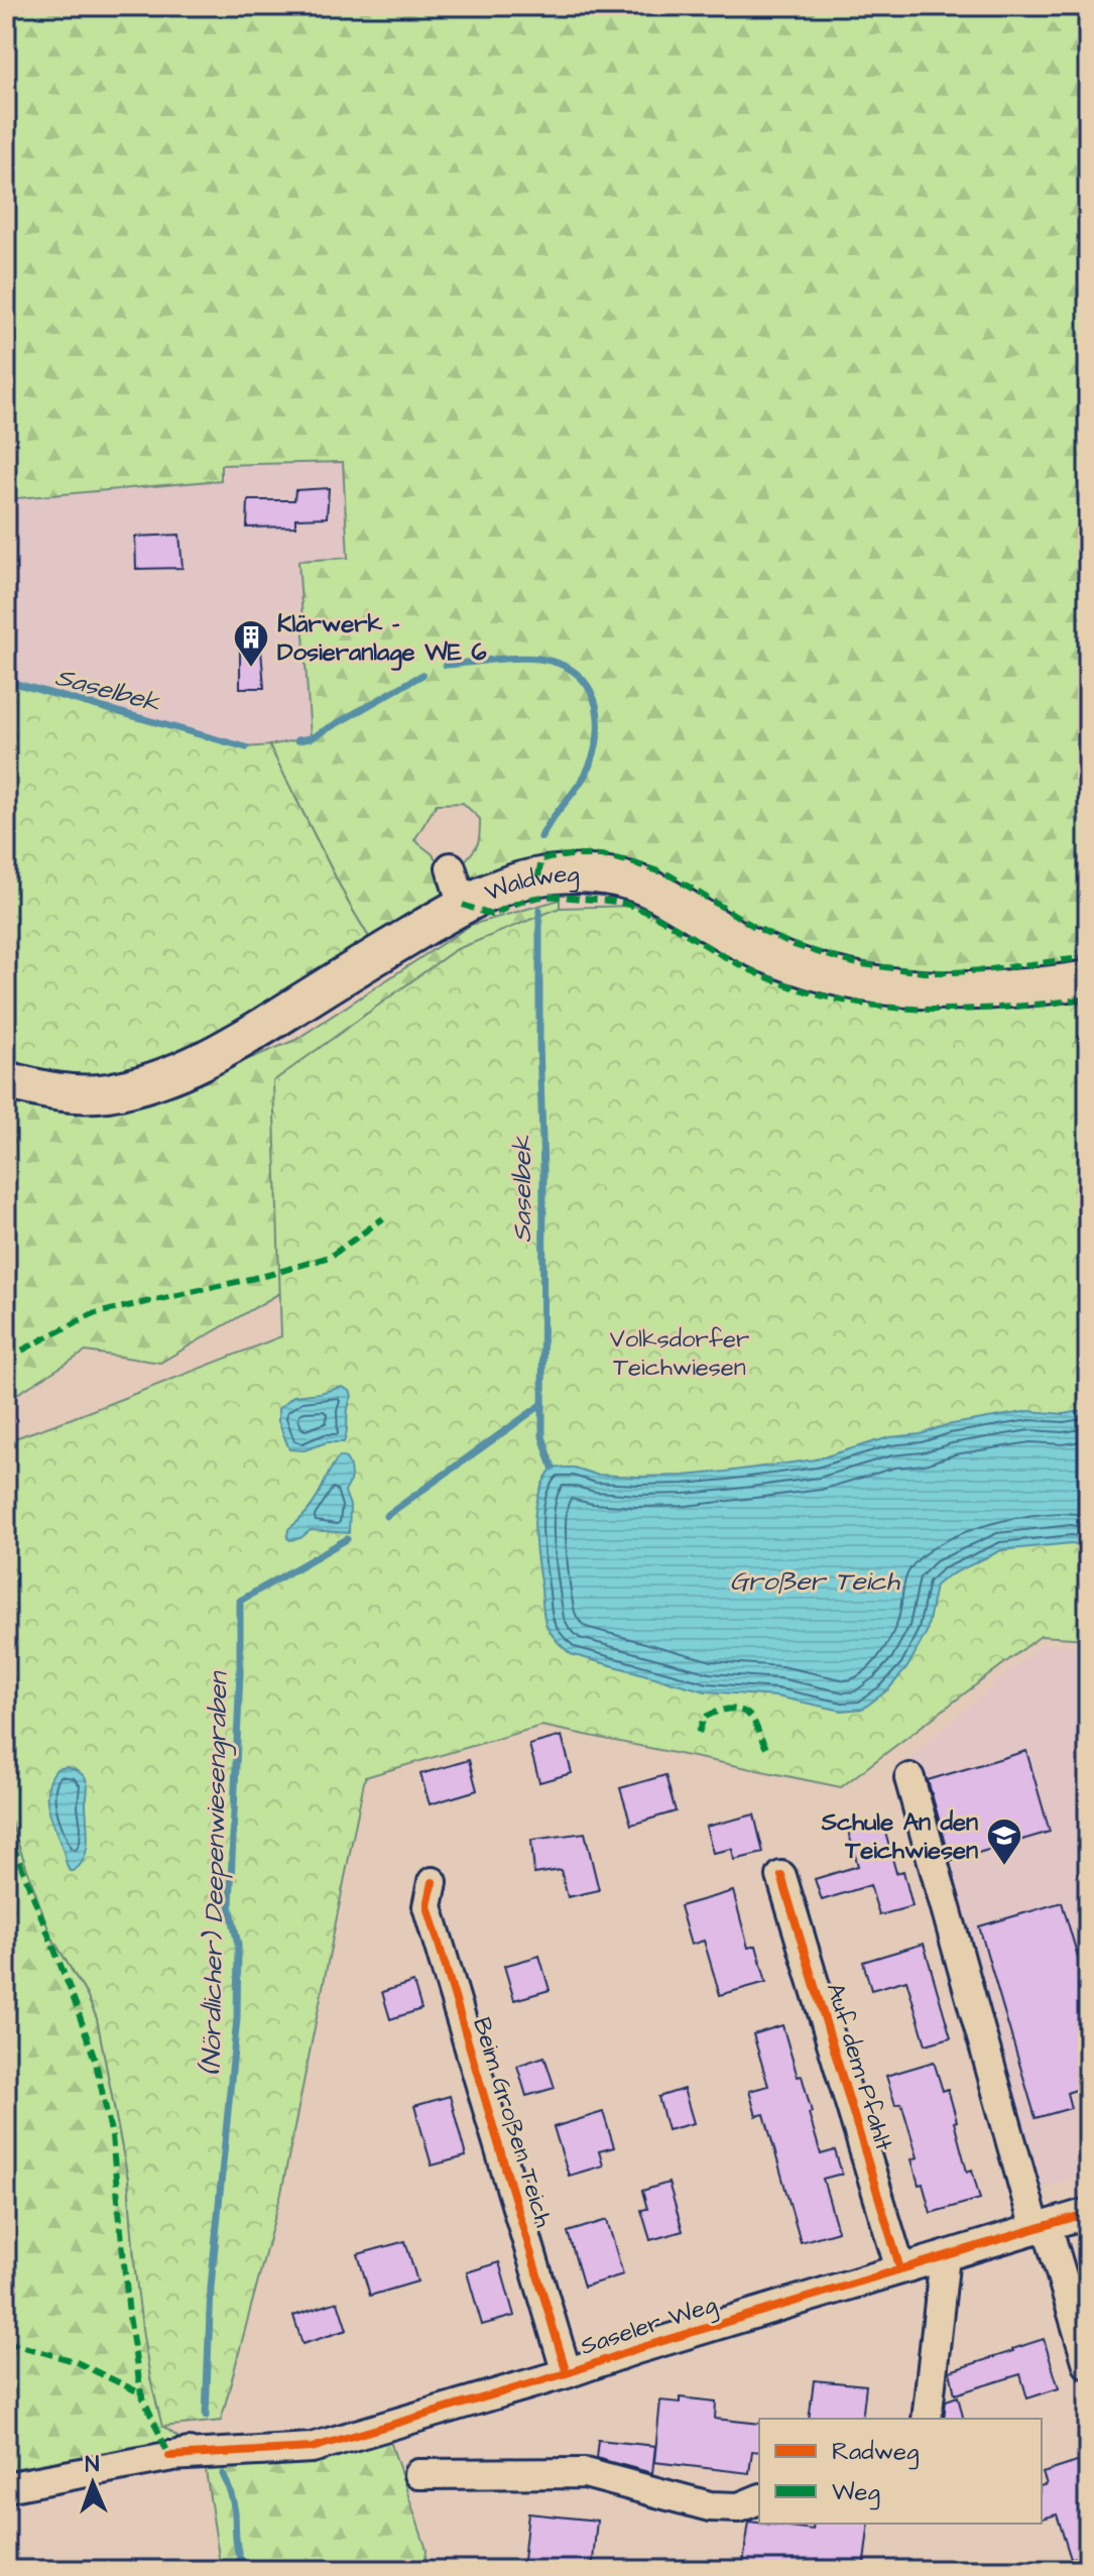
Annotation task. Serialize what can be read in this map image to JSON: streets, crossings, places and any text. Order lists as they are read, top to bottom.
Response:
{
  "streets": {
    "main road": ["Waldweg"],
    "street": ["Auf dem Pfahlt", "Beim Großen Teich", "Saseler Weg"]
  },
  "crossings": [
    ["Auf dem Pfahlt", "Saseler Weg"],
    ["Beim Großen Teich", "Saseler Weg"]
  ],
  "water": ["Saselbek", "Großer Teich", "(Nördlicher) Deepenwiesengraben"],
  "parks": ["Volksdorfer Teichwiesen"],
  "places": {
    "building": ["Klärwerk - Dosieranlage WE 6"],
    "school or university": ["Schule An den Teichwiesen"]
  },
  "legend": ["Radweg", "Weg"],
  "north": "top"
}
